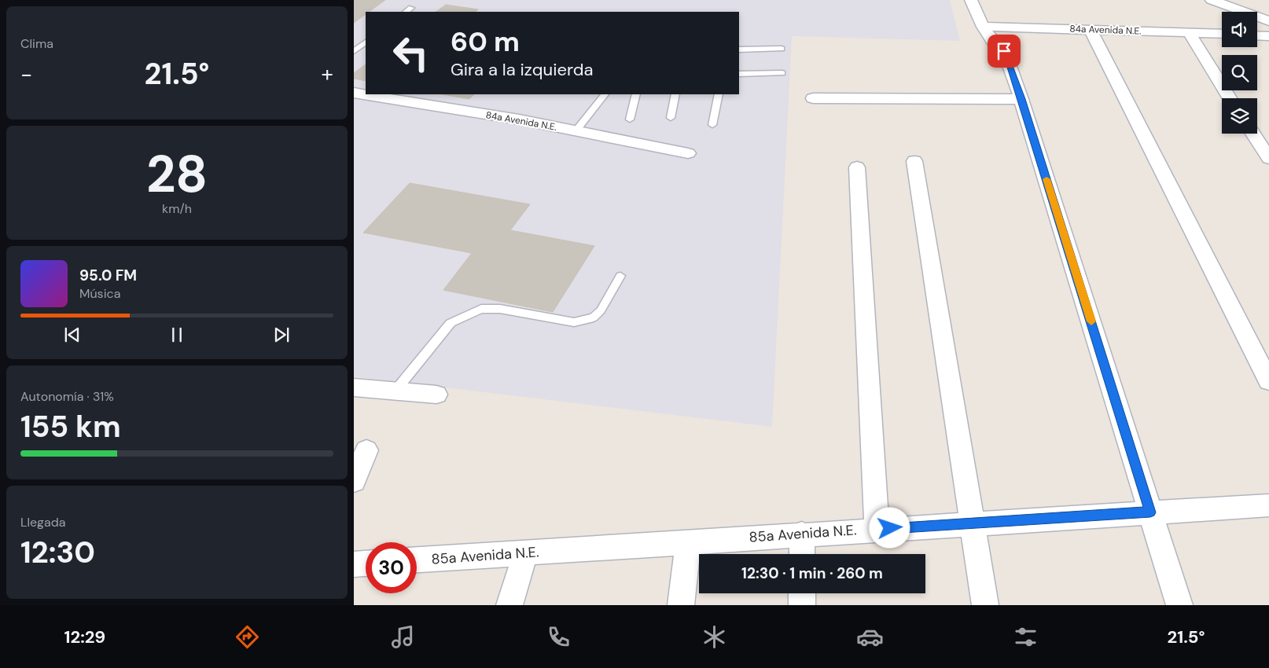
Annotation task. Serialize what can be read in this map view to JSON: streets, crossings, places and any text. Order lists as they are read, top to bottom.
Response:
{
  "streets": {
    "street": ["84a Avenida N.E.", "85a Avenida N.E."]
  },
  "page": {
    "tile": [
      "Clima",
      ["28", "km/h"],
      ["Autonomía · 31%", "155 km"],
      ["Llegada", "12:30"]
    ],
    "turn": ["60 m", "Gira a la izquierda"],
    "heat": ["−", "21.5°", "+"],
    "song": ["95.0 FM", "Música"],
    "limit": "30",
    "trip": "12:30 · 1 min · 260 m",
    "tabs": ["12:29", "21.5°"]
  }
}
